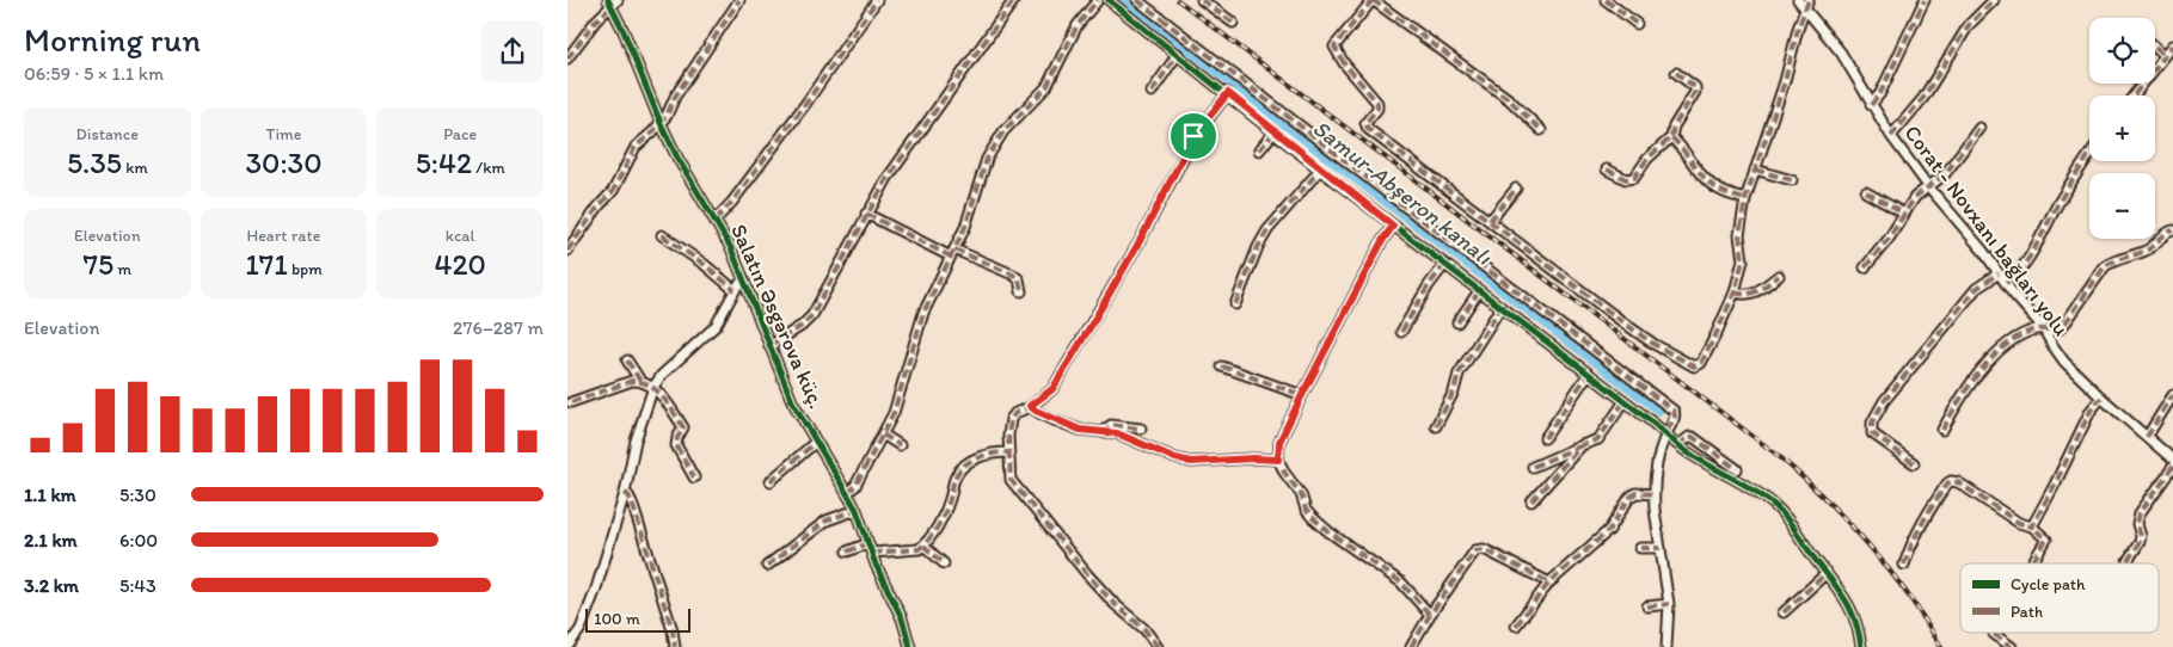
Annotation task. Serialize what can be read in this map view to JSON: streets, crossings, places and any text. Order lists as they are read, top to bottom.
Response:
{
  "streets": {
    "street": ["Corat - Novxanı bağları yolu", "Salatın Əsgərova küç."]
  },
  "water": ["Samur-Abşeron kanalı"],
  "legend": ["Cycle path", "Path"],
  "scale_bar": "100 m",
  "page": {
    "heading": ["Morning run", "06:59 · 5 × 1.1 km"],
    "map_buttons": ["+", "−"],
    "stats": [
      ["Distance", "5.35 km"],
      ["Time", "30:30"],
      ["Pace", "5:42 /km"],
      ["Elevation", "75 m"],
      ["Heart rate", "171 bpm"],
      ["kcal", "420"]
    ],
    "chart": ["Elevation", "276–287 m"],
    "list": [
      {
        "name": "1.1 km",
        "note": "5:30"
      },
      {
        "name": "2.1 km",
        "note": "6:00"
      },
      {
        "name": "3.2 km",
        "note": "5:43"
      }
    ],
    "scale": "100 m"
  }
}
